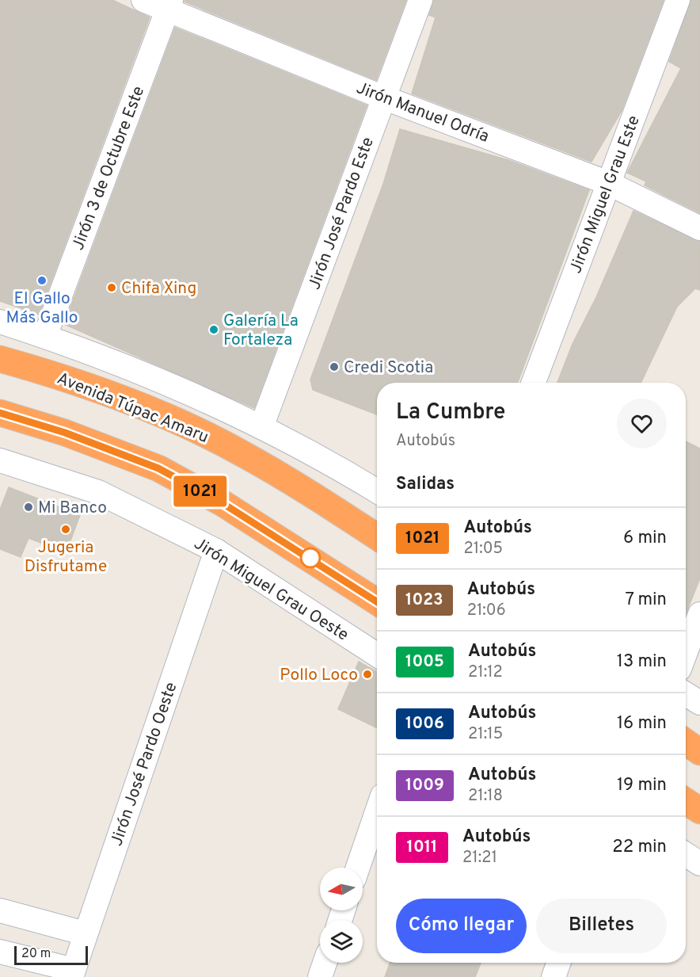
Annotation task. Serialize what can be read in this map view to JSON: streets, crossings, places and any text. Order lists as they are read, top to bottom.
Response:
{
  "streets": {
    "highway": ["Avenida Túpac Amaru"],
    "street": [
      "Jirón Manuel Odría",
      "Jirón 3 de Octubre Este",
      "Jirón Miguel Grau Este",
      "Jirón José Pardo Este",
      "Jirón Miguel Grau Oeste",
      "Jirón José Pardo Oeste"
    ]
  },
  "crossings": [
    ["Jirón Manuel Odría", "Jirón 3 de Octubre Este"],
    ["Jirón Manuel Odría", "Jirón Miguel Grau Este"],
    ["Jirón Manuel Odría", "Jirón José Pardo Este"],
    ["Jirón 3 de Octubre Este", "Avenida Túpac Amaru"],
    ["Jirón José Pardo Este", "Avenida Túpac Amaru"],
    ["Jirón Miguel Grau Oeste", "Jirón José Pardo Oeste"]
  ],
  "places": [
    "El Gallo Más Gallo",
    "Chifa Xing",
    "Galería La Fortaleza",
    "Credi Scotia",
    "Mi Banco",
    "Jugeria Disfrutame",
    "Pollo Loco"
  ],
  "lines": ["bus line 1021"],
  "scale_bar": "20 m",
  "north": "left",
  "page": {
    "on_map": "1021",
    "heading": [
      ["La Cumbre", "Autobús"],
      "Salidas"
    ],
    "list": [
      {
        "mark": "1021",
        "name": "Autobús",
        "note": "21:05",
        "value": "6 min"
      },
      {
        "mark": "1023",
        "name": "Autobús",
        "note": "21:06",
        "value": "7 min"
      },
      {
        "mark": "1005",
        "name": "Autobús",
        "note": "21:12",
        "value": "13 min"
      },
      {
        "mark": "1006",
        "name": "Autobús",
        "note": "21:15",
        "value": "16 min"
      },
      {
        "mark": "1009",
        "name": "Autobús",
        "note": "21:18",
        "value": "19 min"
      },
      {
        "mark": "1011",
        "name": "Autobús",
        "note": "21:21",
        "value": "22 min"
      }
    ],
    "buttons": ["Cómo llegar", "Billetes"],
    "scale": "20 m"
  }
}
